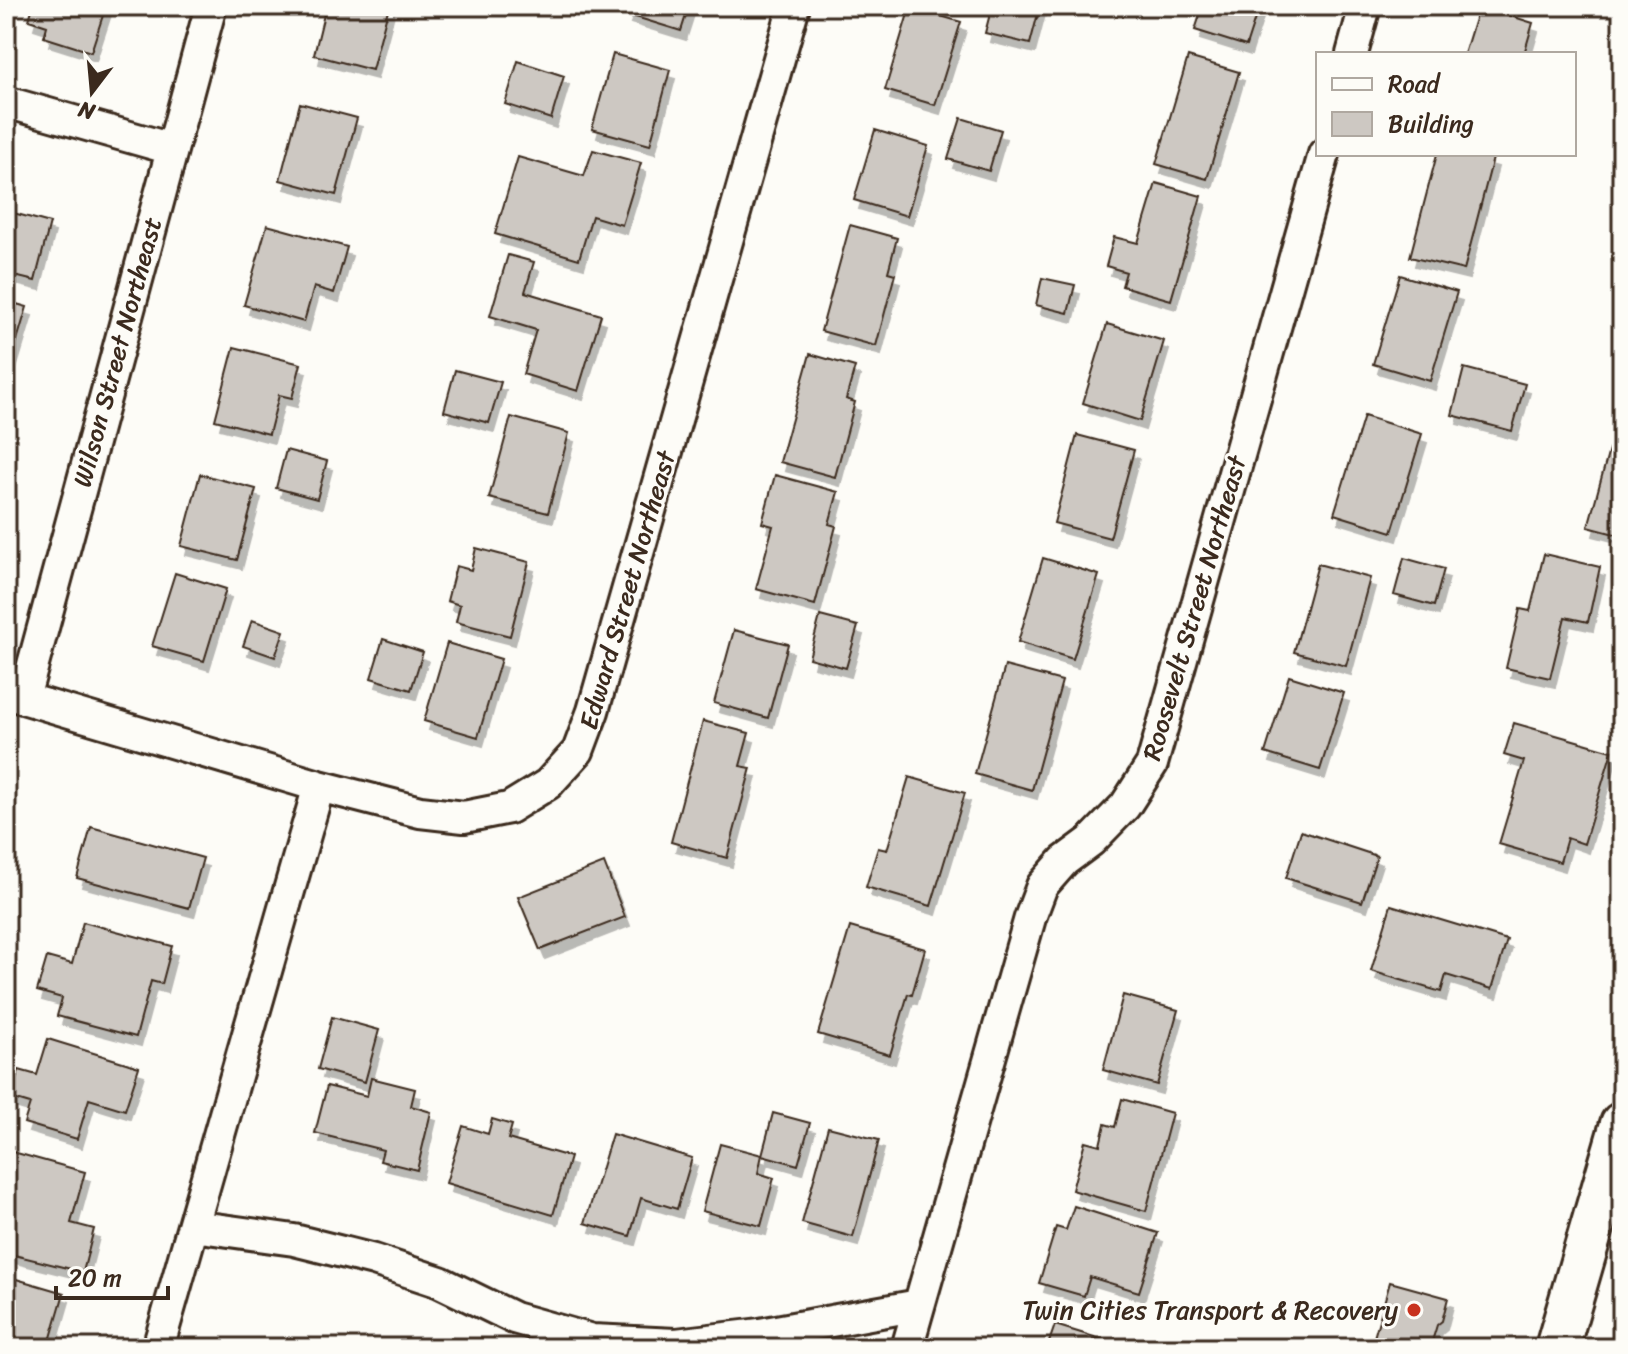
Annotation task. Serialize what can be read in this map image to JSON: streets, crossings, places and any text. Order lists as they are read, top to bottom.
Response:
{
  "streets": {
    "street": ["Wilson Street Northeast", "Edward Street Northeast", "Roosevelt Street Northeast"]
  },
  "crossings": [
    ["Wilson Street Northeast", "Edward Street Northeast"]
  ],
  "places": ["Twin Cities Transport & Recovery"],
  "legend": ["Road", "Building"],
  "scale_bar": "20 m",
  "north": "bottom"
}
